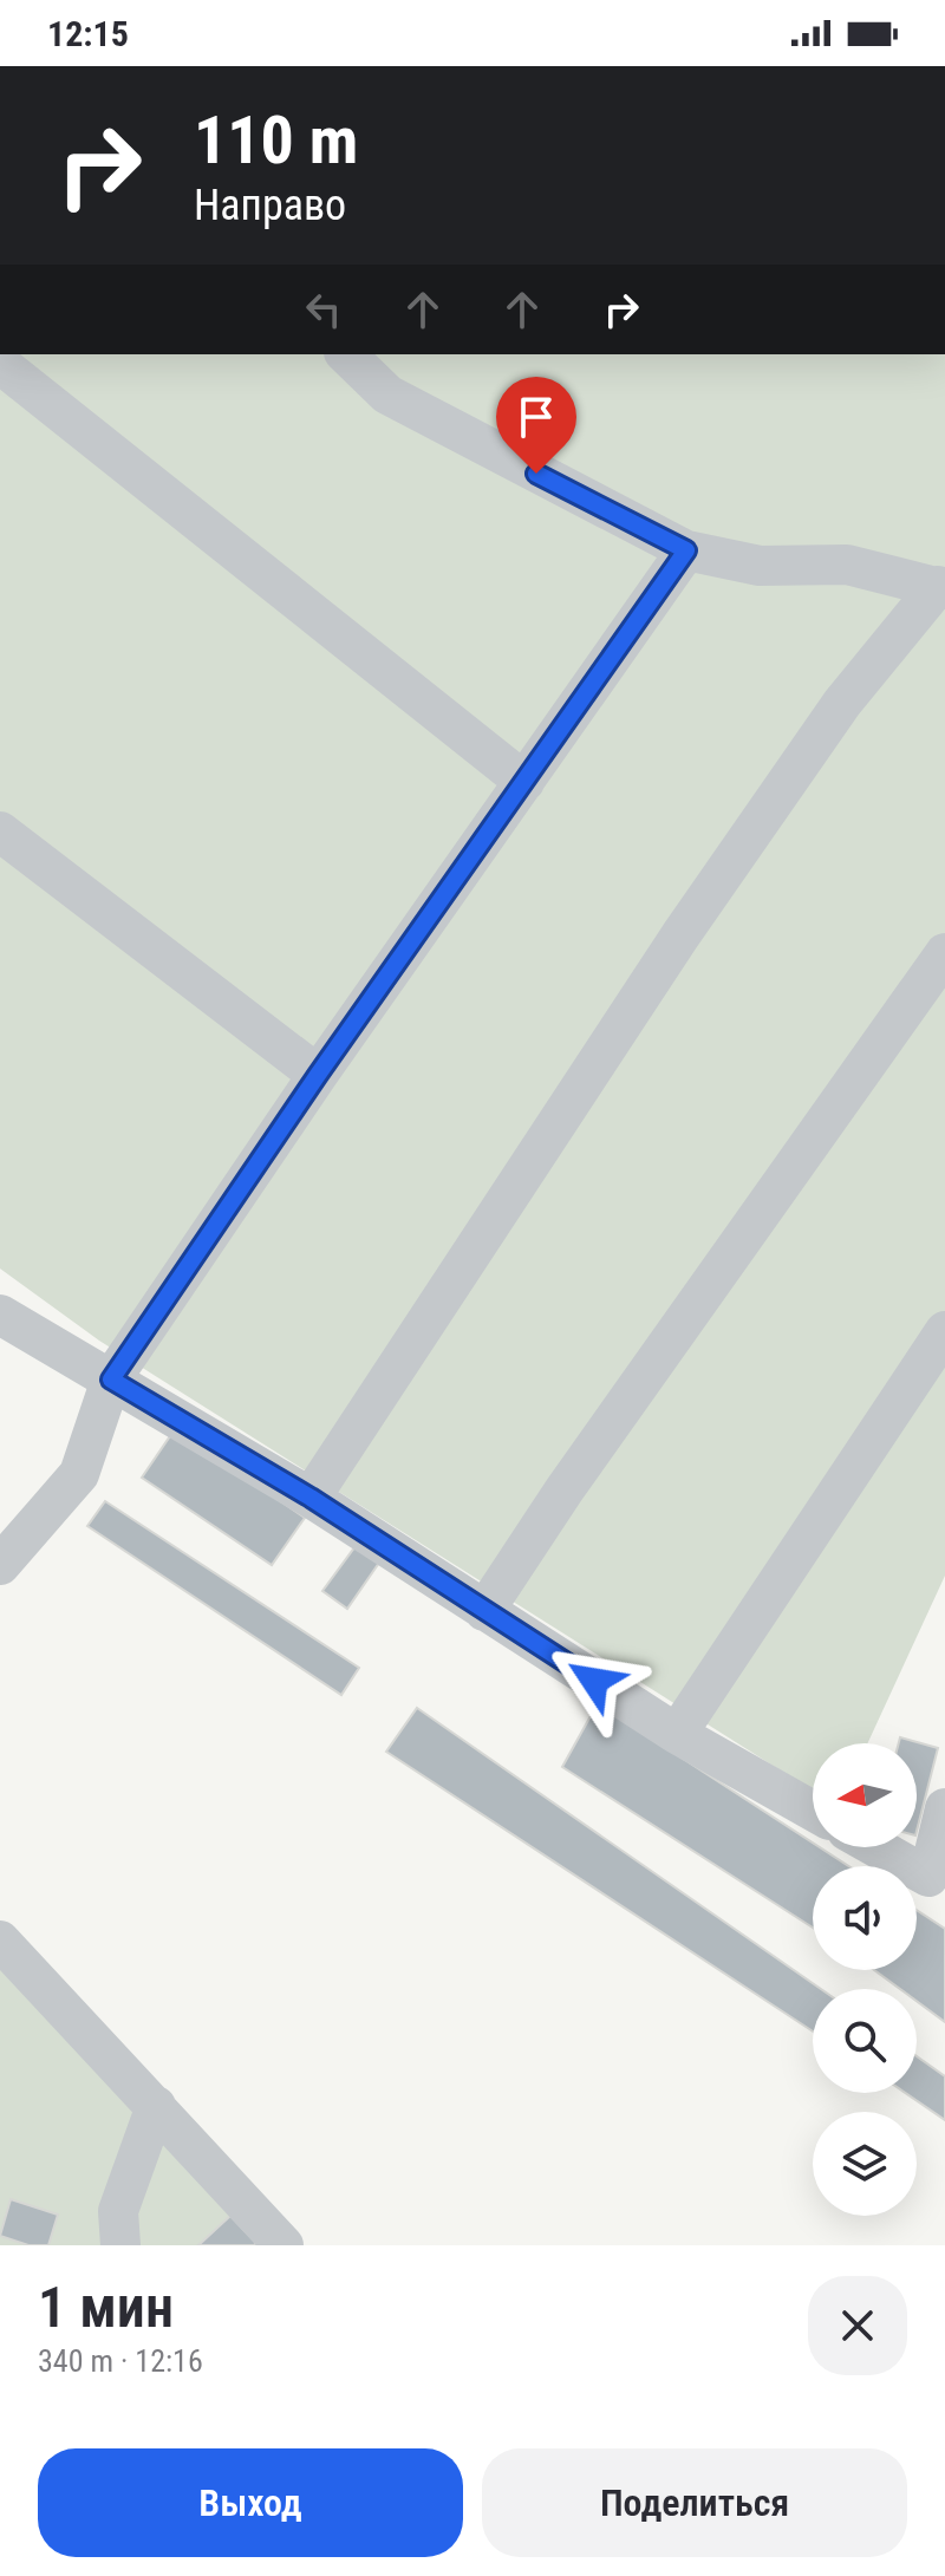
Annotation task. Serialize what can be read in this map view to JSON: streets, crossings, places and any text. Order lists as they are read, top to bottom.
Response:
{
  "north": "left",
  "page": {
    "status": "12:15",
    "turn": ["110 m", "Направо"],
    "heading": ["1 мин", "340 m · 12:16"],
    "buttons": ["Выход", "Поделиться"]
  }
}
